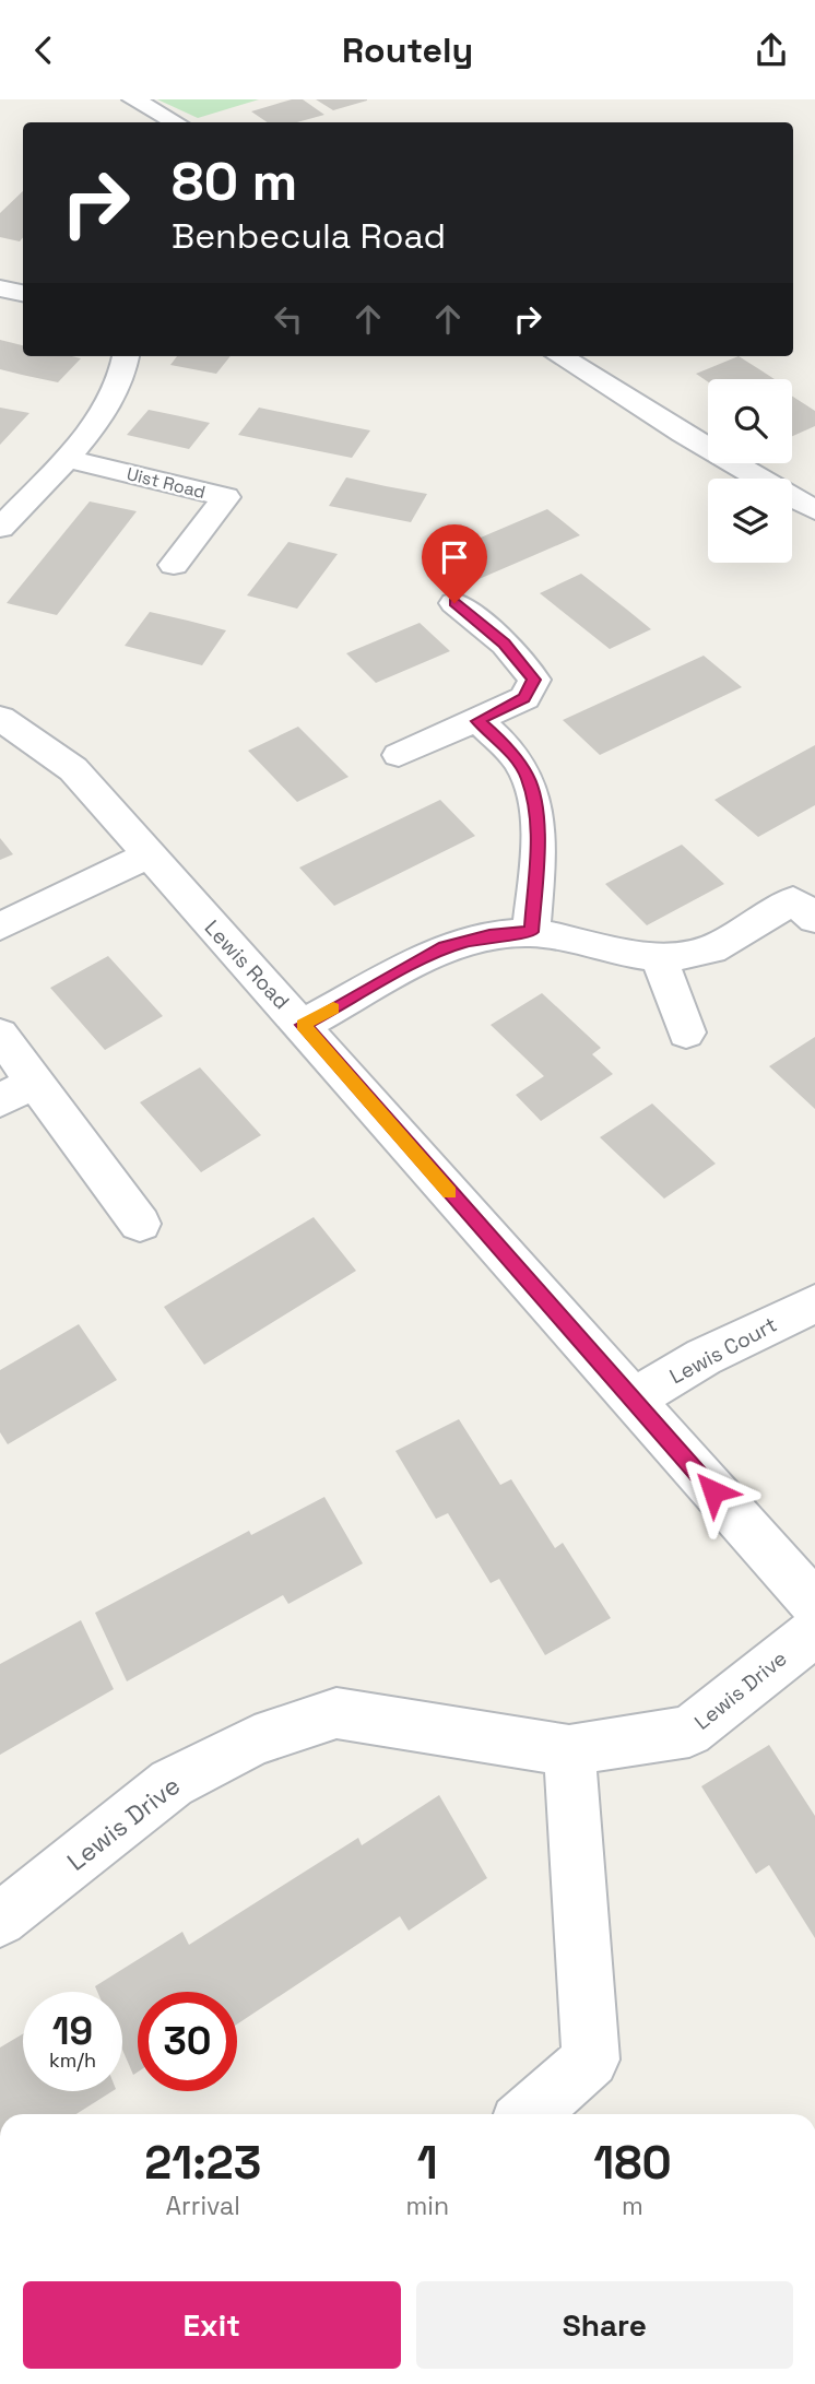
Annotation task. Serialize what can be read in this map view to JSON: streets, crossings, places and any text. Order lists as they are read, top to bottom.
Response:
{
  "streets": {
    "street": [
      "Uist Road",
      "Lewis Road",
      "Lewis Court",
      "Lewis Drive"
    ]
  },
  "crossings": [
    ["Lewis Road", "Lewis Court"]
  ],
  "page": {
    "header": "Routely",
    "turn": ["80 m", "Benbecula Road"],
    "speed": "19 km/h",
    "limit": "30",
    "eta": [
      "21:23",
      "Arrival",
      "1",
      "min",
      "180",
      "m"
    ],
    "buttons": ["Exit", "Share"]
  }
}
